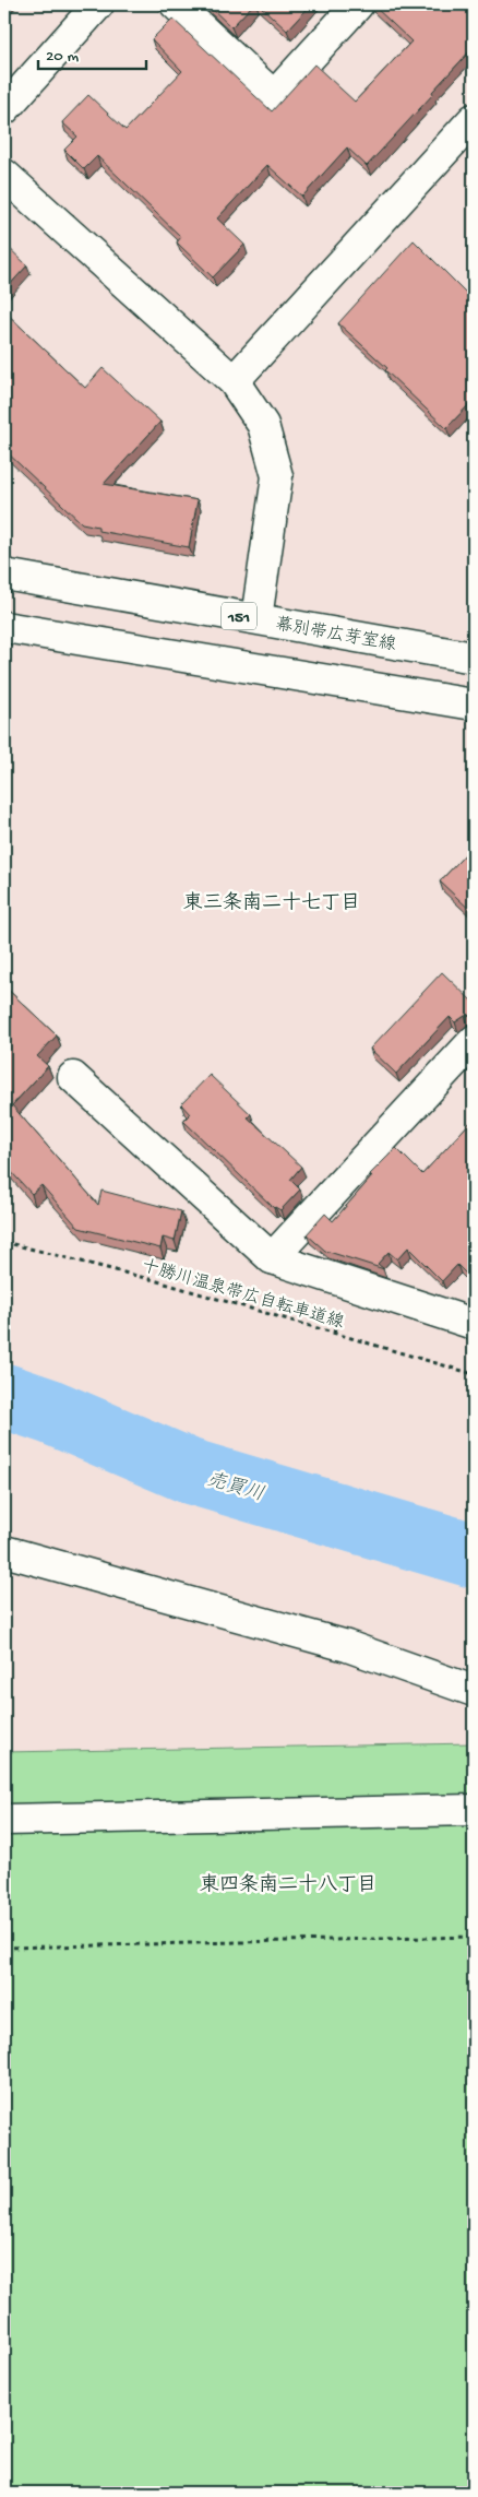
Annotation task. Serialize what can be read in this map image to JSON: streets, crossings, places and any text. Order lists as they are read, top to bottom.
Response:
{
  "streets": {
    "street": ["151", "幕別帯広芽室線"],
    "path": ["十勝川温泉帯広自転車道線"]
  },
  "districts": ["東三条南二十七丁目", "東四条南二十八丁目"],
  "water": ["売買川"],
  "scale_bar": "20 m"
}
